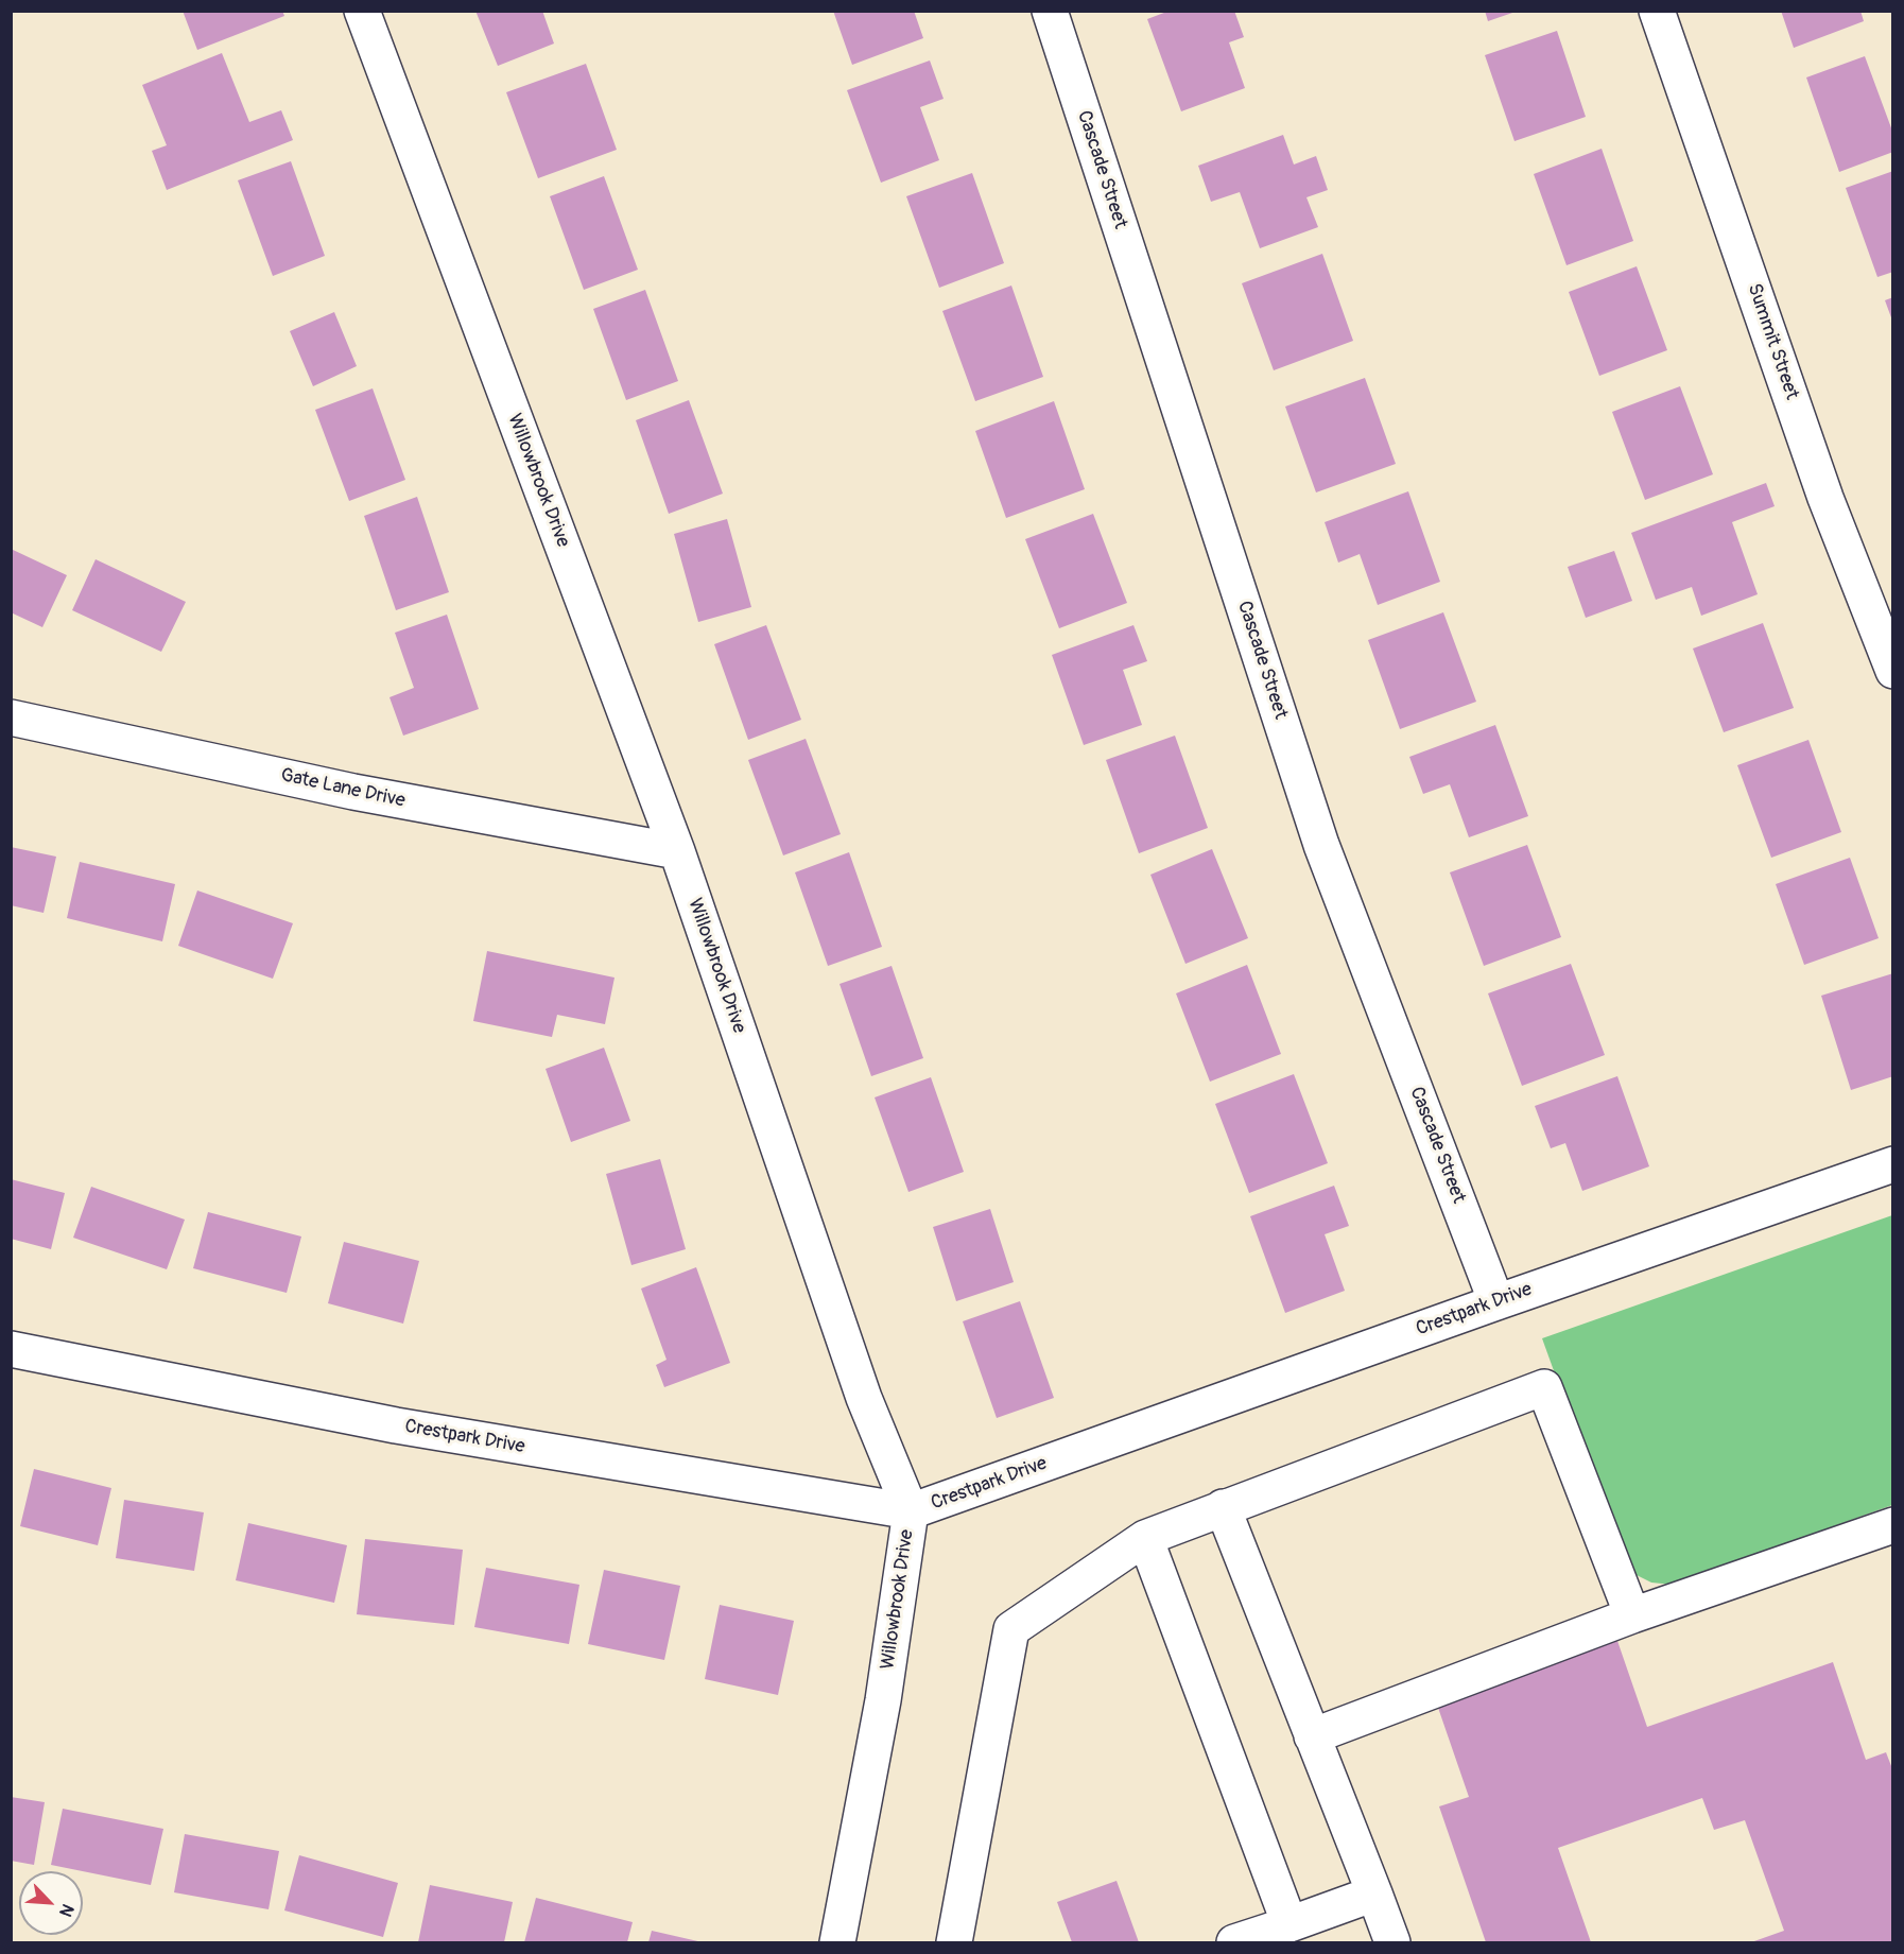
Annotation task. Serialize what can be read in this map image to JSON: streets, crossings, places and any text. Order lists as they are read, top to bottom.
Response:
{
  "streets": {
    "street": [
      "Cascade Street",
      "Summit Street",
      "Willowbrook Drive",
      "Gate Lane Drive",
      "Crestpark Drive"
    ]
  },
  "crossings": [
    ["Cascade Street", "Crestpark Drive"],
    ["Willowbrook Drive", "Gate Lane Drive"],
    ["Willowbrook Drive", "Crestpark Drive"]
  ],
  "north": "bottom right"
}
